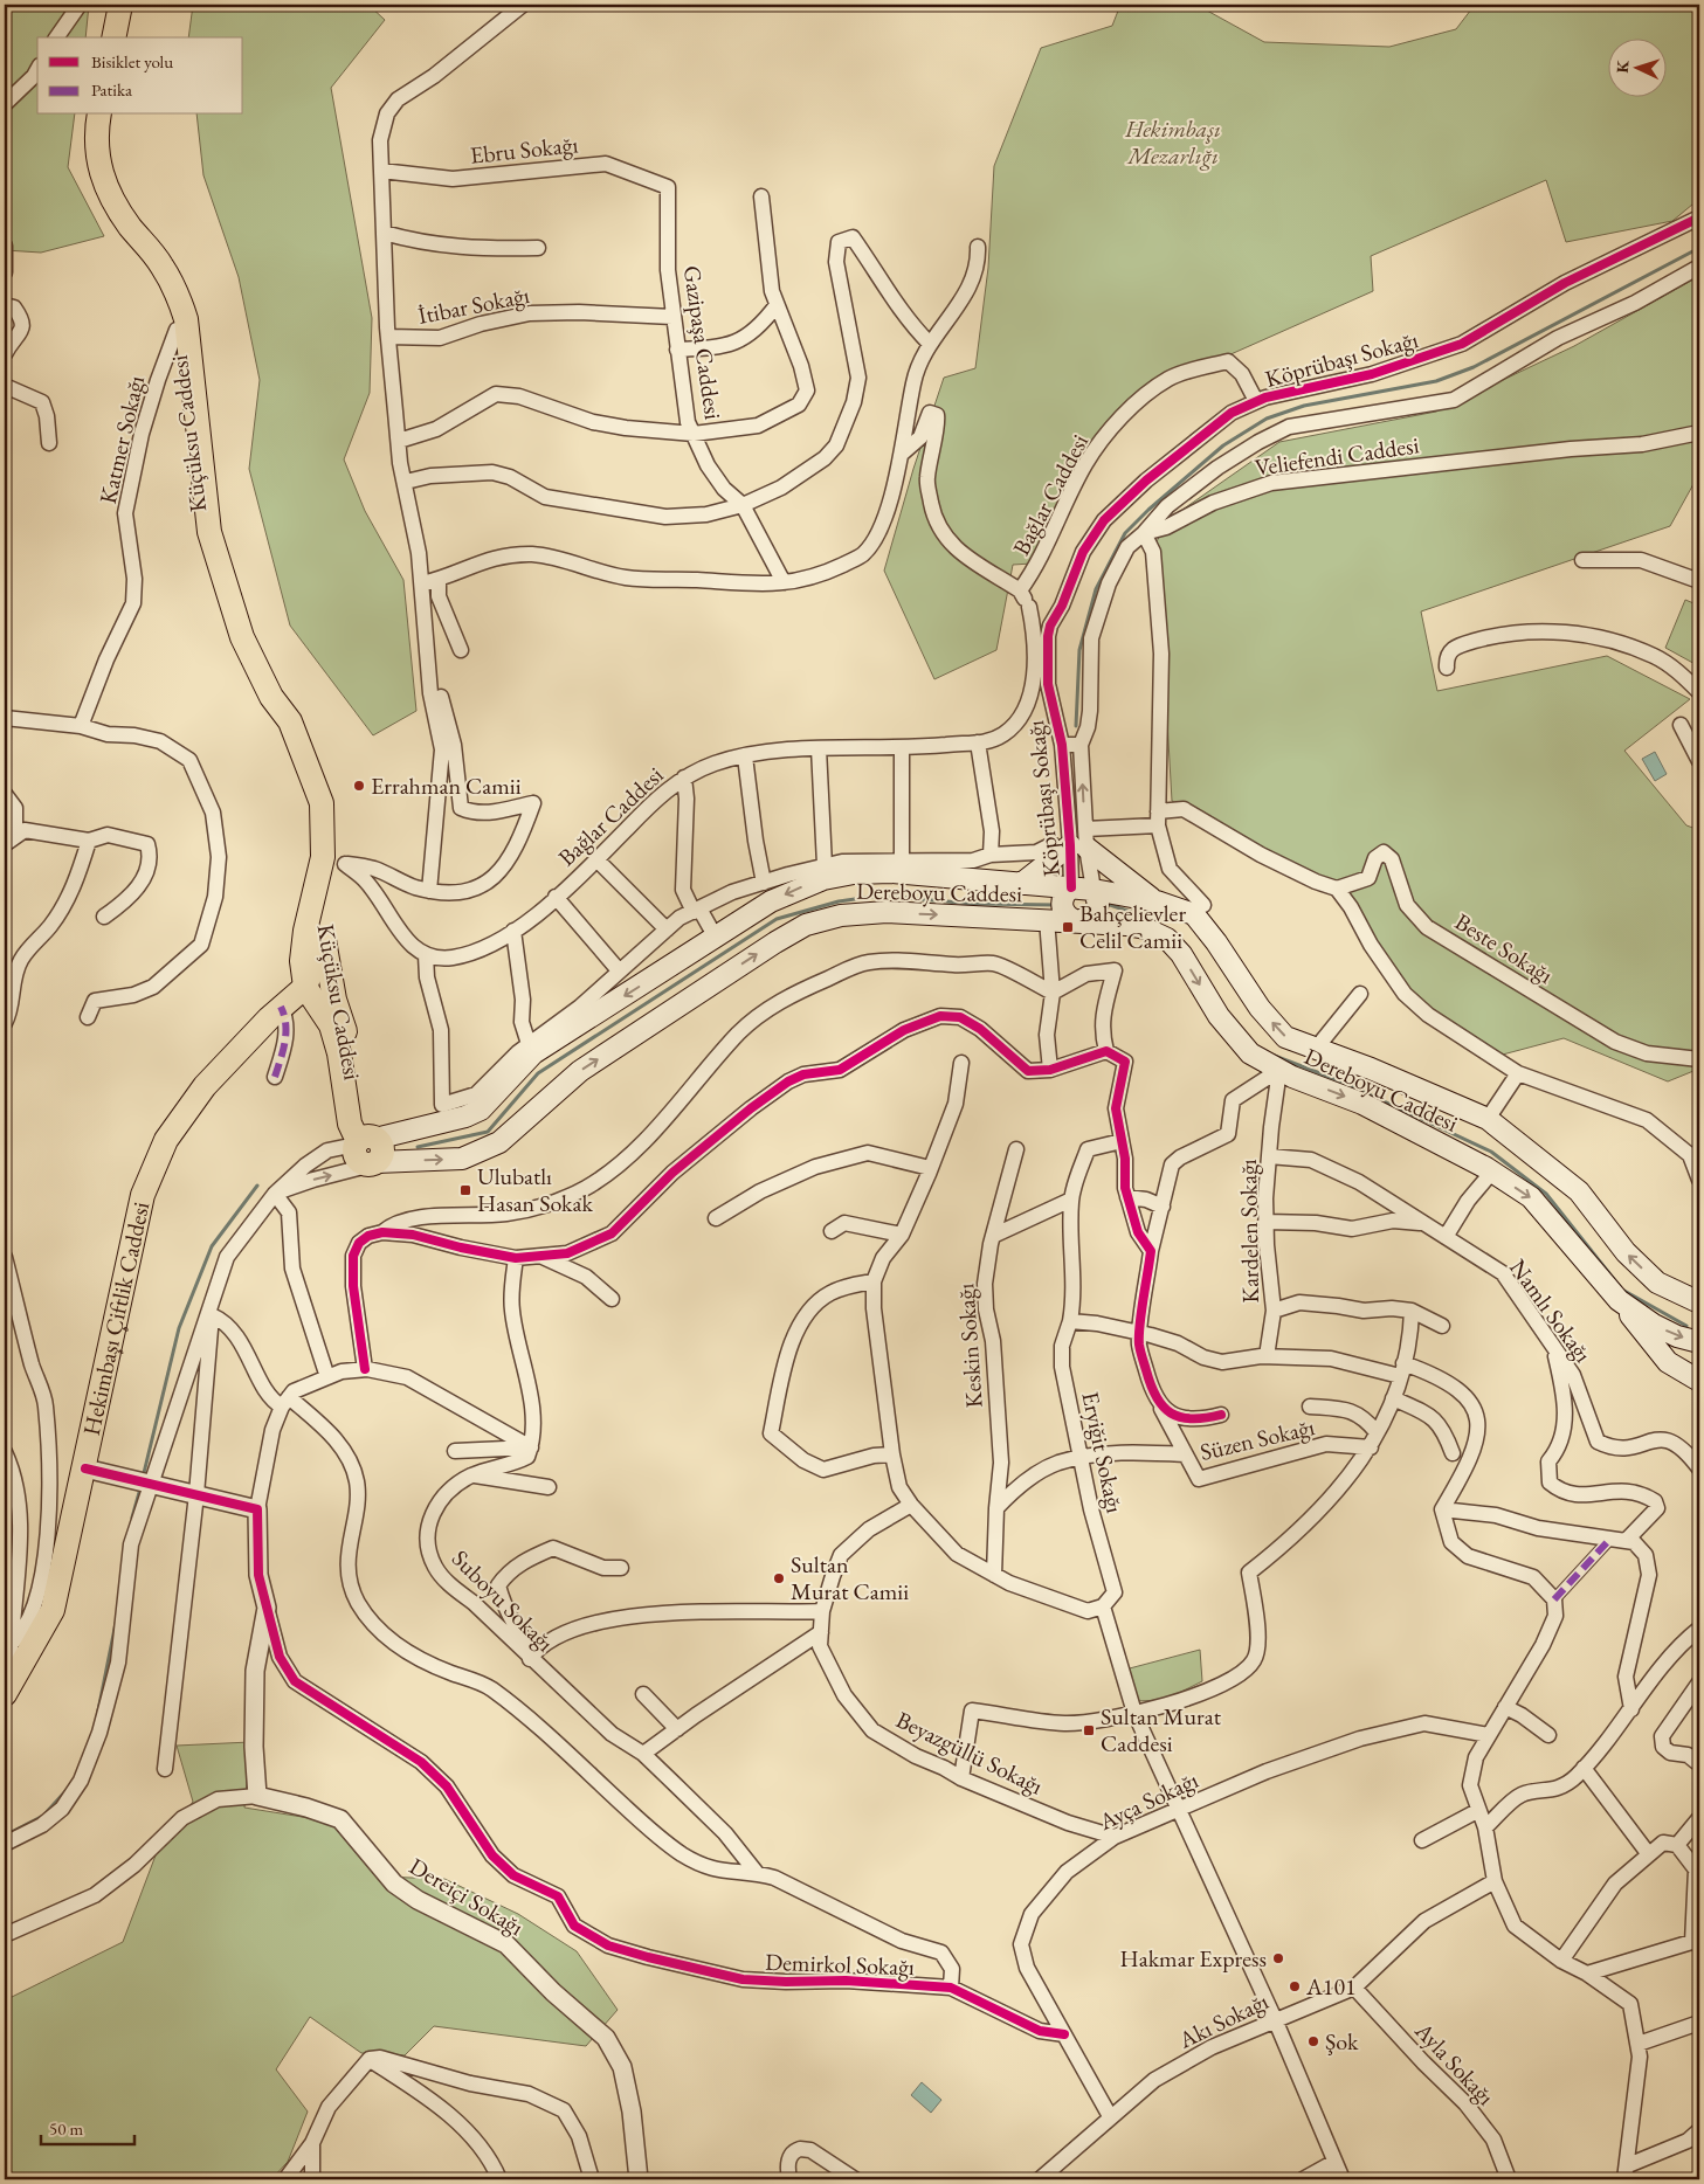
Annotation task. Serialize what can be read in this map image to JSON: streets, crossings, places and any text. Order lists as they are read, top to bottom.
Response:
{
  "streets": {
    "main road": ["Küçüksu Caddesi", "Dereboyu Caddesi", "Hekimbaşı Çiftlik Caddesi"],
    "street": [
      "Ebru Sokağı",
      "İtibar Sokağı",
      "Gazipaşa Caddesi",
      "Köprübaşı Sokağı",
      "Katmer Sokağı",
      "Veliefendi Caddesi",
      "Bağlar Caddesi",
      "Beste Sokağı",
      "Kardelen Sokağı",
      "Namlı Sokağı",
      "Keskin Sokağı",
      "Süzen Sokağı",
      "Eryiğit Sokağı",
      "Suboyu Sokağı",
      "Beyazgüllü Sokağı",
      "Ayça Sokağı",
      "Dereiçi Sokağı",
      "Demirkol Sokağı",
      "Akı Sokağı",
      "Ayla Sokağı"
    ]
  },
  "crossings": [
    ["Ebru Sokağı", "Gazipaşa Caddesi"],
    ["İtibar Sokağı", "Gazipaşa Caddesi"],
    ["Köprübaşı Sokağı", "Veliefendi Caddesi"],
    ["Köprübaşı Sokağı", "Bağlar Caddesi"],
    ["Köprübaşı Sokağı", "Dereboyu Caddesi"],
    ["Küçüksu Caddesi", "Katmer Sokağı"],
    ["Küçüksu Caddesi", "Dereboyu Caddesi"],
    ["Küçüksu Caddesi", "Hekimbaşı Çiftlik Caddesi"],
    ["Dereboyu Caddesi", "Kardelen Sokağı"],
    ["Dereboyu Caddesi", "Süzen Sokağı"],
    ["Kardelen Sokağı", "Namlı Sokağı"],
    ["Kardelen Sokağı", "Süzen Sokağı"],
    ["Beyazgüllü Sokağı", "Ayça Sokağı"],
    ["Ayça Sokağı", "Demirkol Sokağı"],
    ["Ayça Sokağı", "Akı Sokağı"],
    ["Akı Sokağı", "Ayla Sokağı"]
  ],
  "parks": ["Hekimbaşı Mezarlığı"],
  "places": {
    "other": [
      "Errahman Camii",
      "Sultan Murat Camii",
      "Hakmar Express",
      "A101",
      "Şok"
    ],
    "transit": ["Bahçelievler Celil Camii", "Ulubatlı Hasan Sokak", "Sultan Murat Caddesi"]
  },
  "legend": ["Bisiklet yolu", "Patika"],
  "scale_bar": "50 m",
  "north": "left"
}
